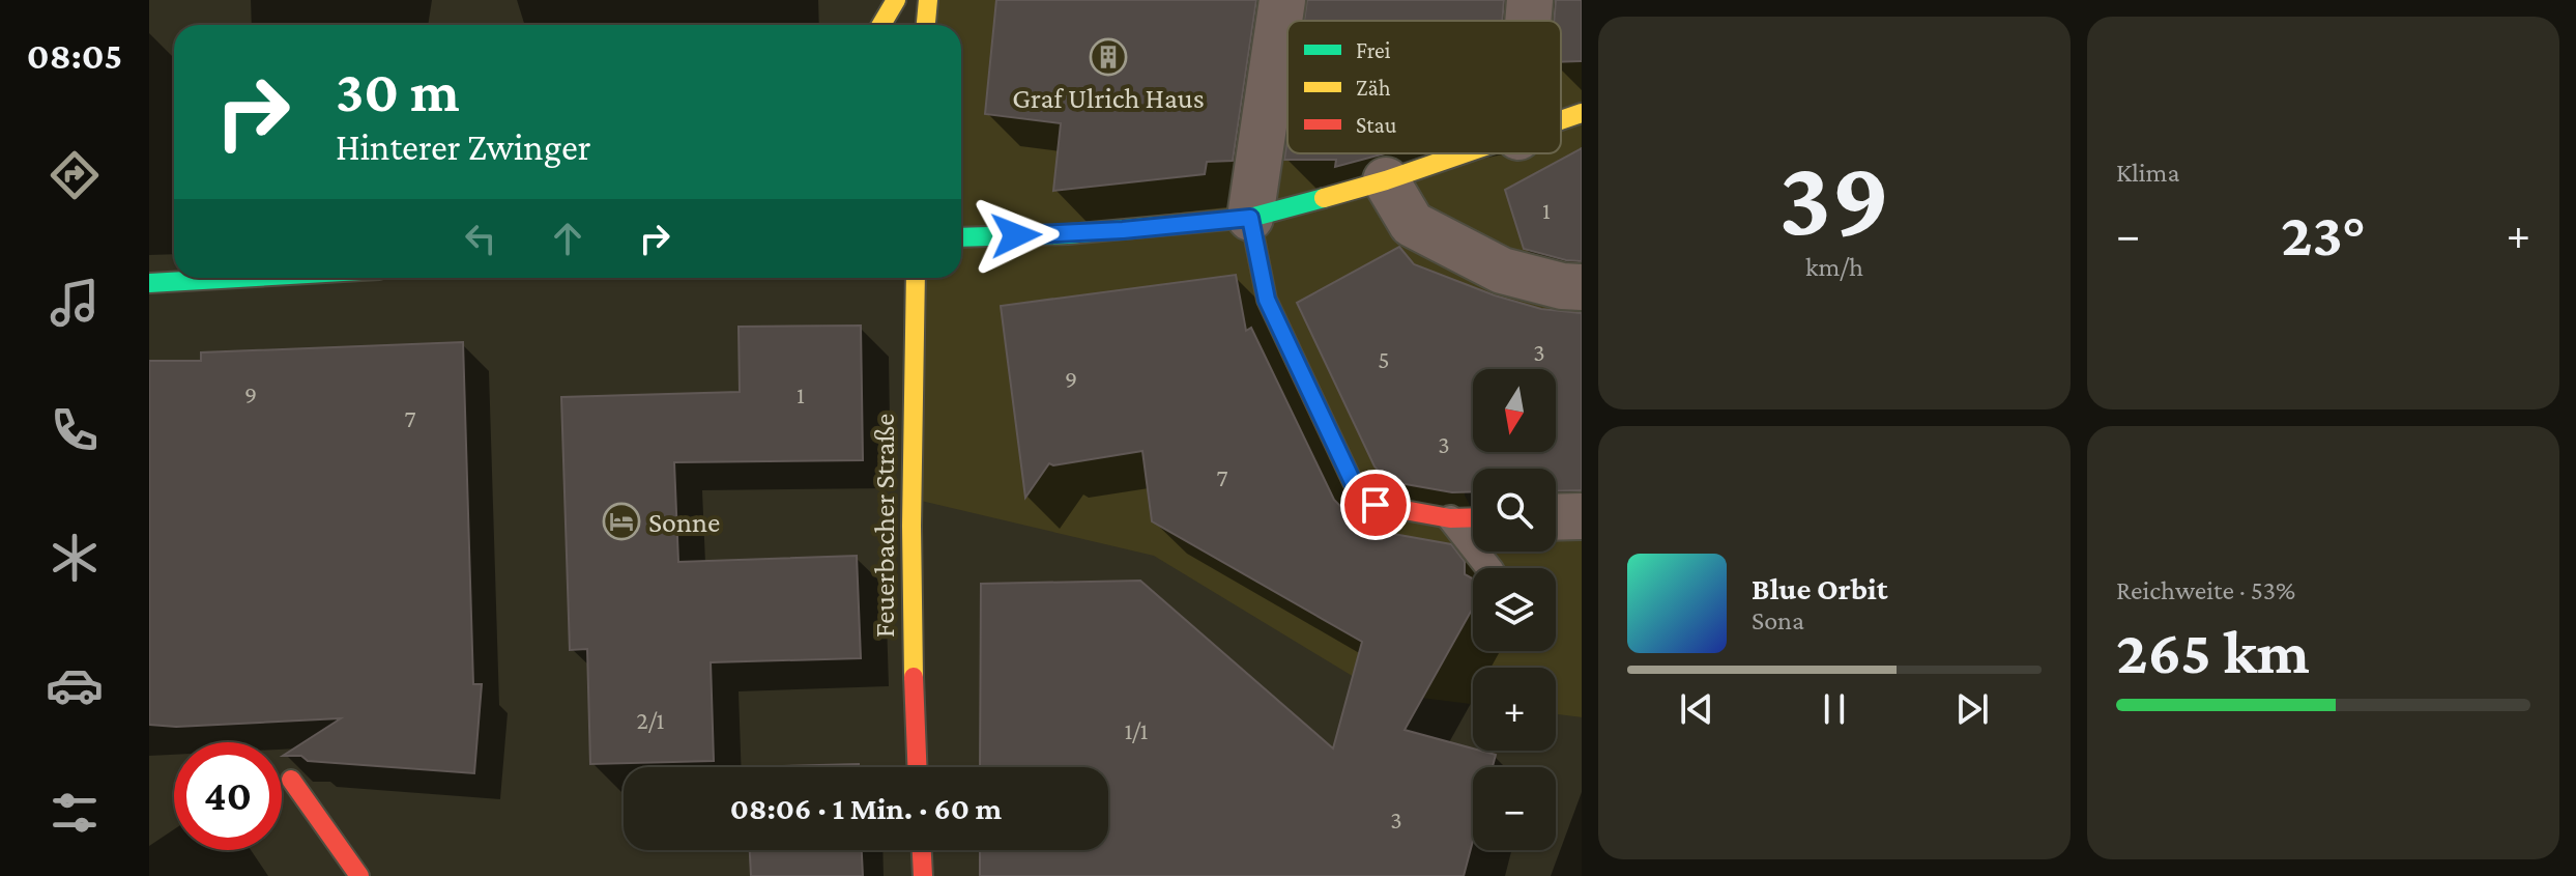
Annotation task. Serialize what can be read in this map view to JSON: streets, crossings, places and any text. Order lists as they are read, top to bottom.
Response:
{
  "streets": {
    "street": ["Feuerbacher Straße"]
  },
  "places": {
    "building": ["Graf Ulrich Haus"],
    "hotel": ["Sonne"]
  },
  "house_numbers": [
    "1",
    "3",
    "5",
    "9",
    "9",
    "1",
    "7",
    "3",
    "7",
    "2/1",
    "1/1",
    "3"
  ],
  "legend": ["Frei", "Zäh", "Stau"],
  "north": "bottom",
  "page": {
    "tabs": "08:05",
    "tile": [
      ["39", "km/h"],
      "Klima",
      ["Reichweite · 53%", "265 km"]
    ],
    "turn": ["30 m", "Hinterer Zwinger"],
    "heat": ["−", "23°", "+"],
    "map_buttons": ["+", "−"],
    "song": ["Blue Orbit", "Sona"],
    "limit": "40",
    "trip": "08:06 · 1 Min. · 60 m"
  }
}
